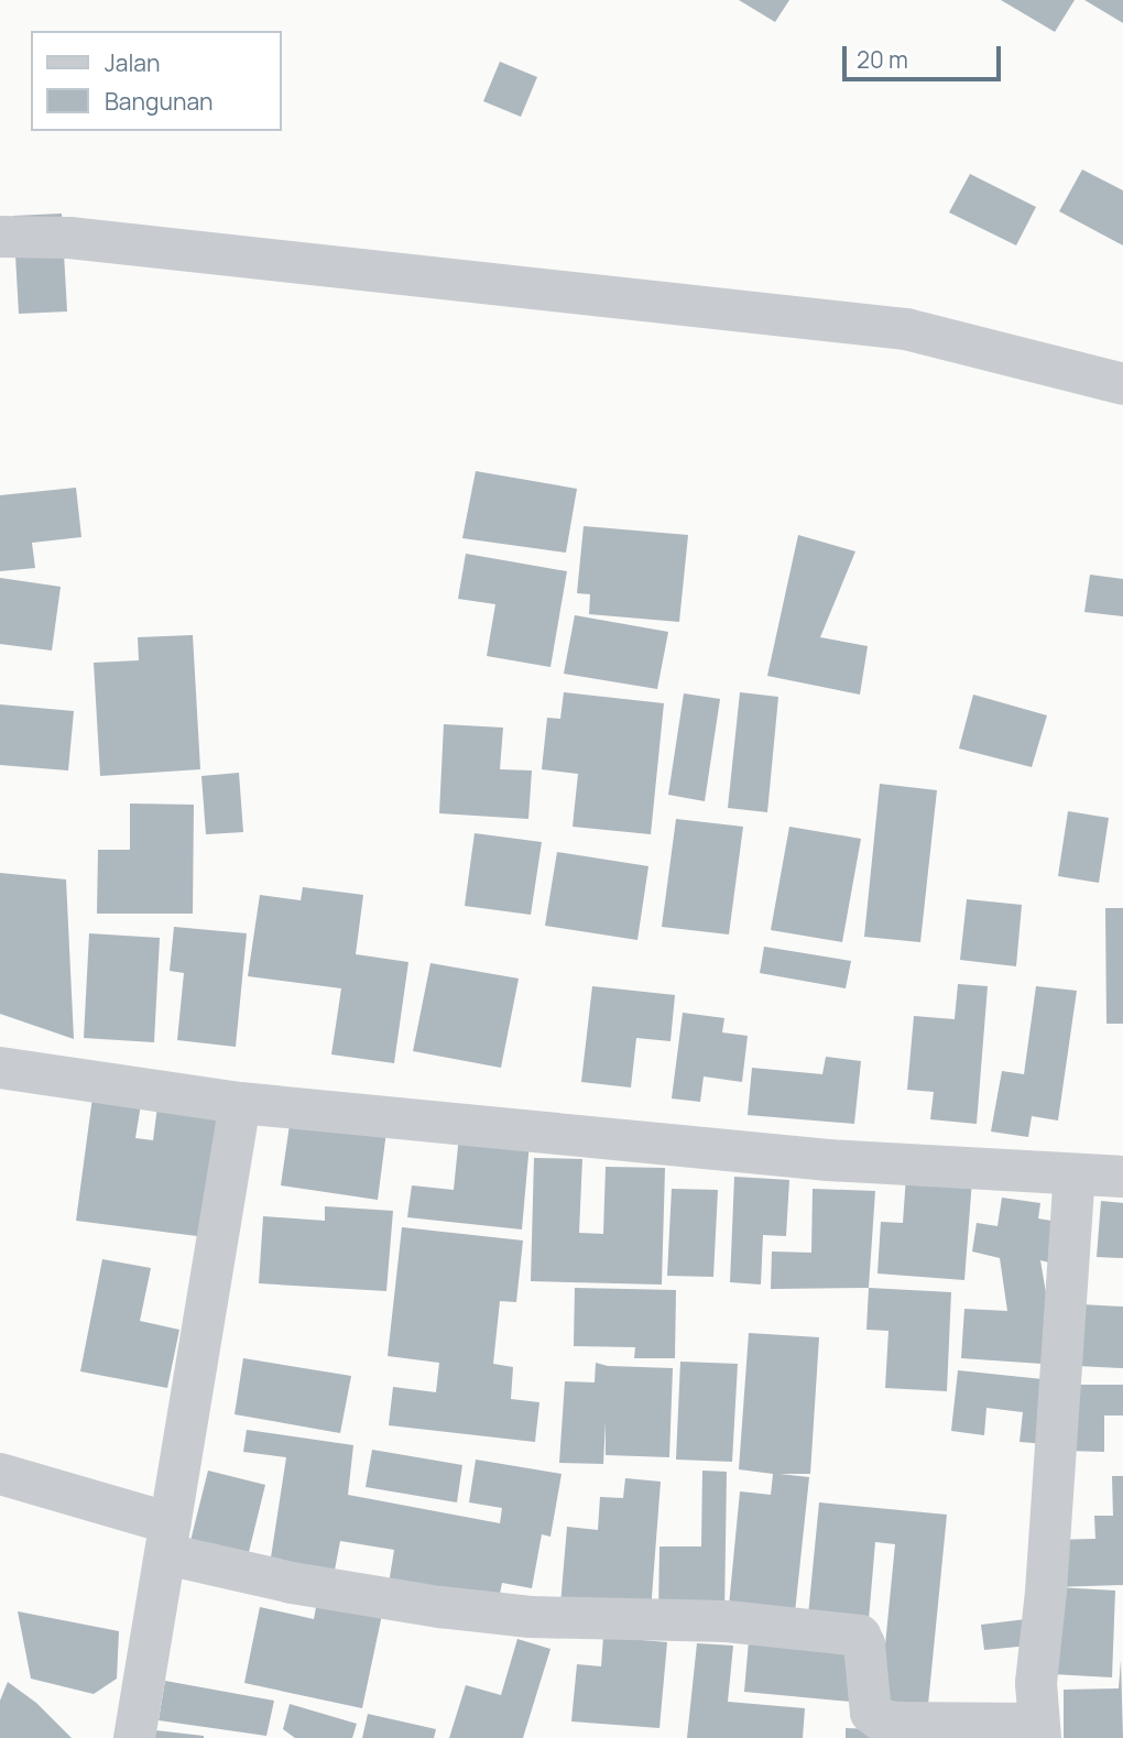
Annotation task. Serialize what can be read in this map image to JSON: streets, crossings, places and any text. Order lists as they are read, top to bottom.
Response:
{
  "legend": ["Jalan", "Bangunan"],
  "scale_bar": "20 m"
}
